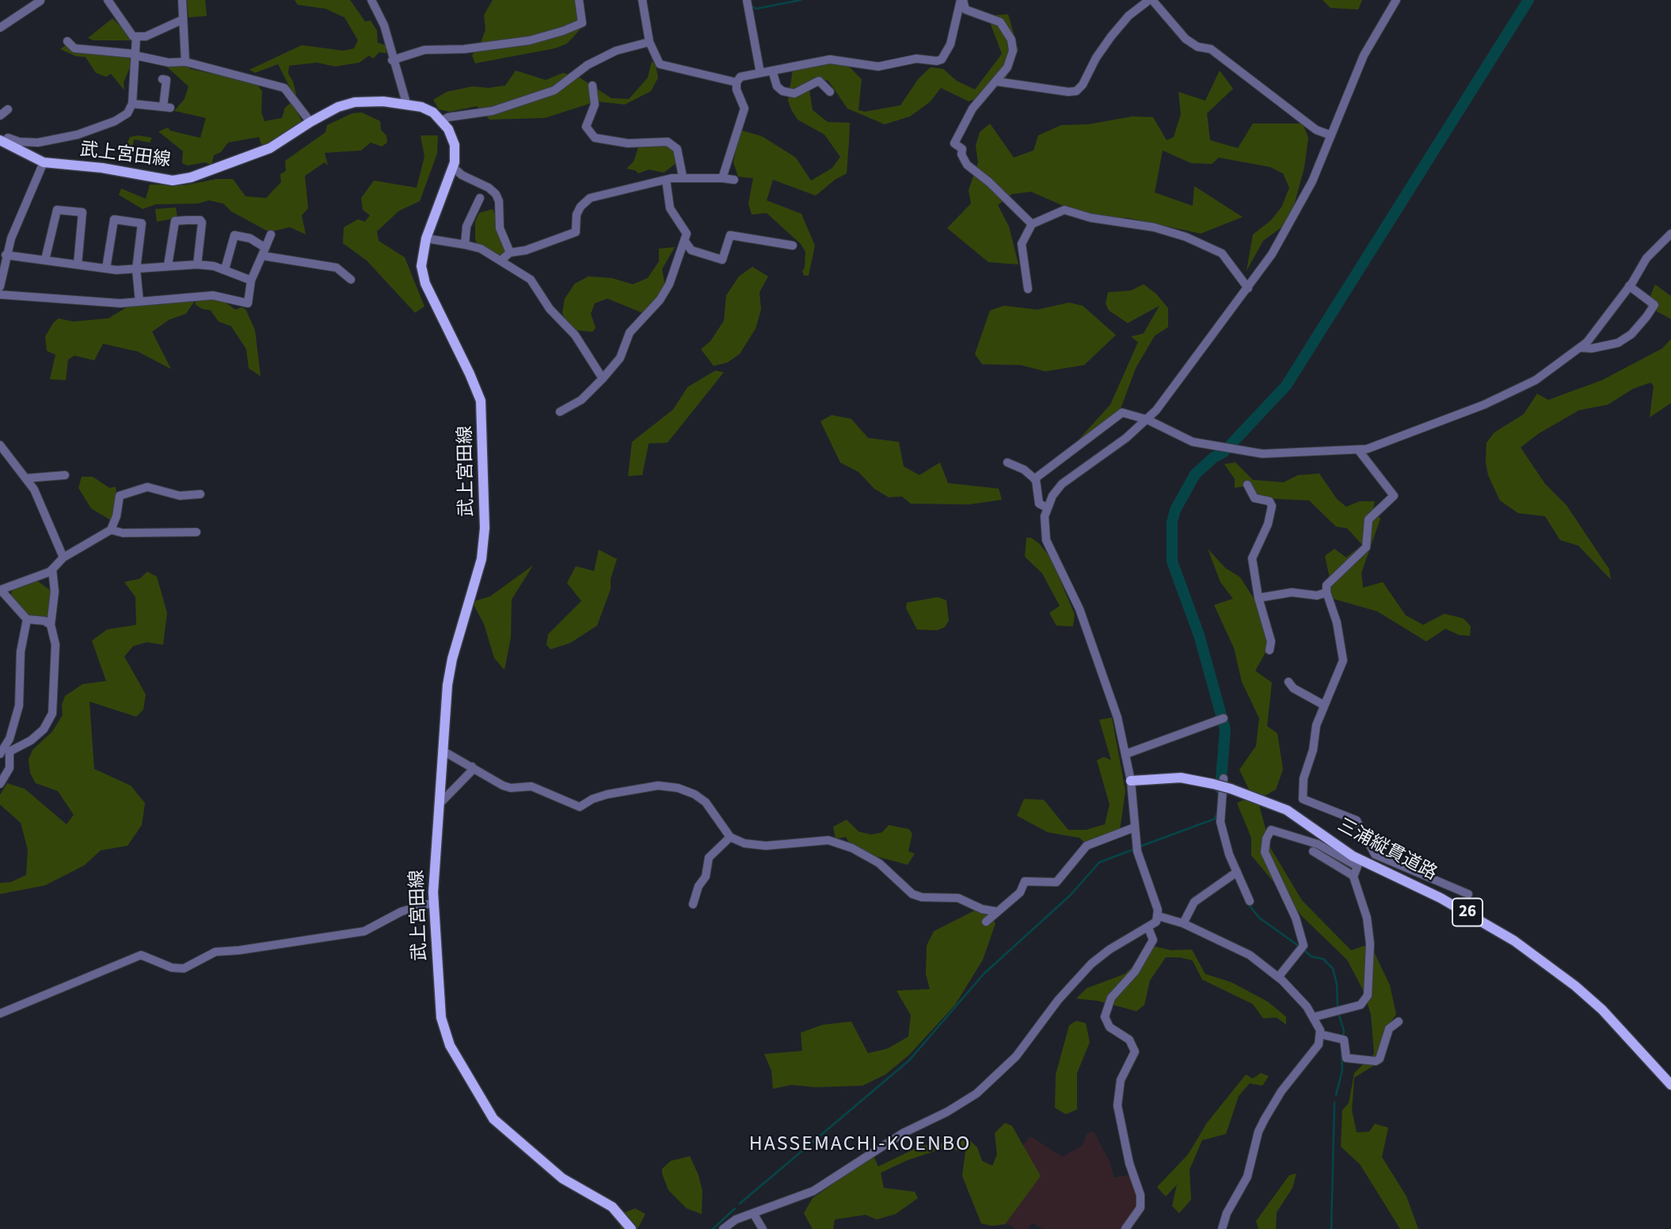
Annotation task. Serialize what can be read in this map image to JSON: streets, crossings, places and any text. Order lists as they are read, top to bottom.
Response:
{
  "streets": {
    "main road": ["武上宮田線", "三浦縦貫道路", "26"]
  },
  "districts": ["HASSEMACHI-KOENBO"]
}
